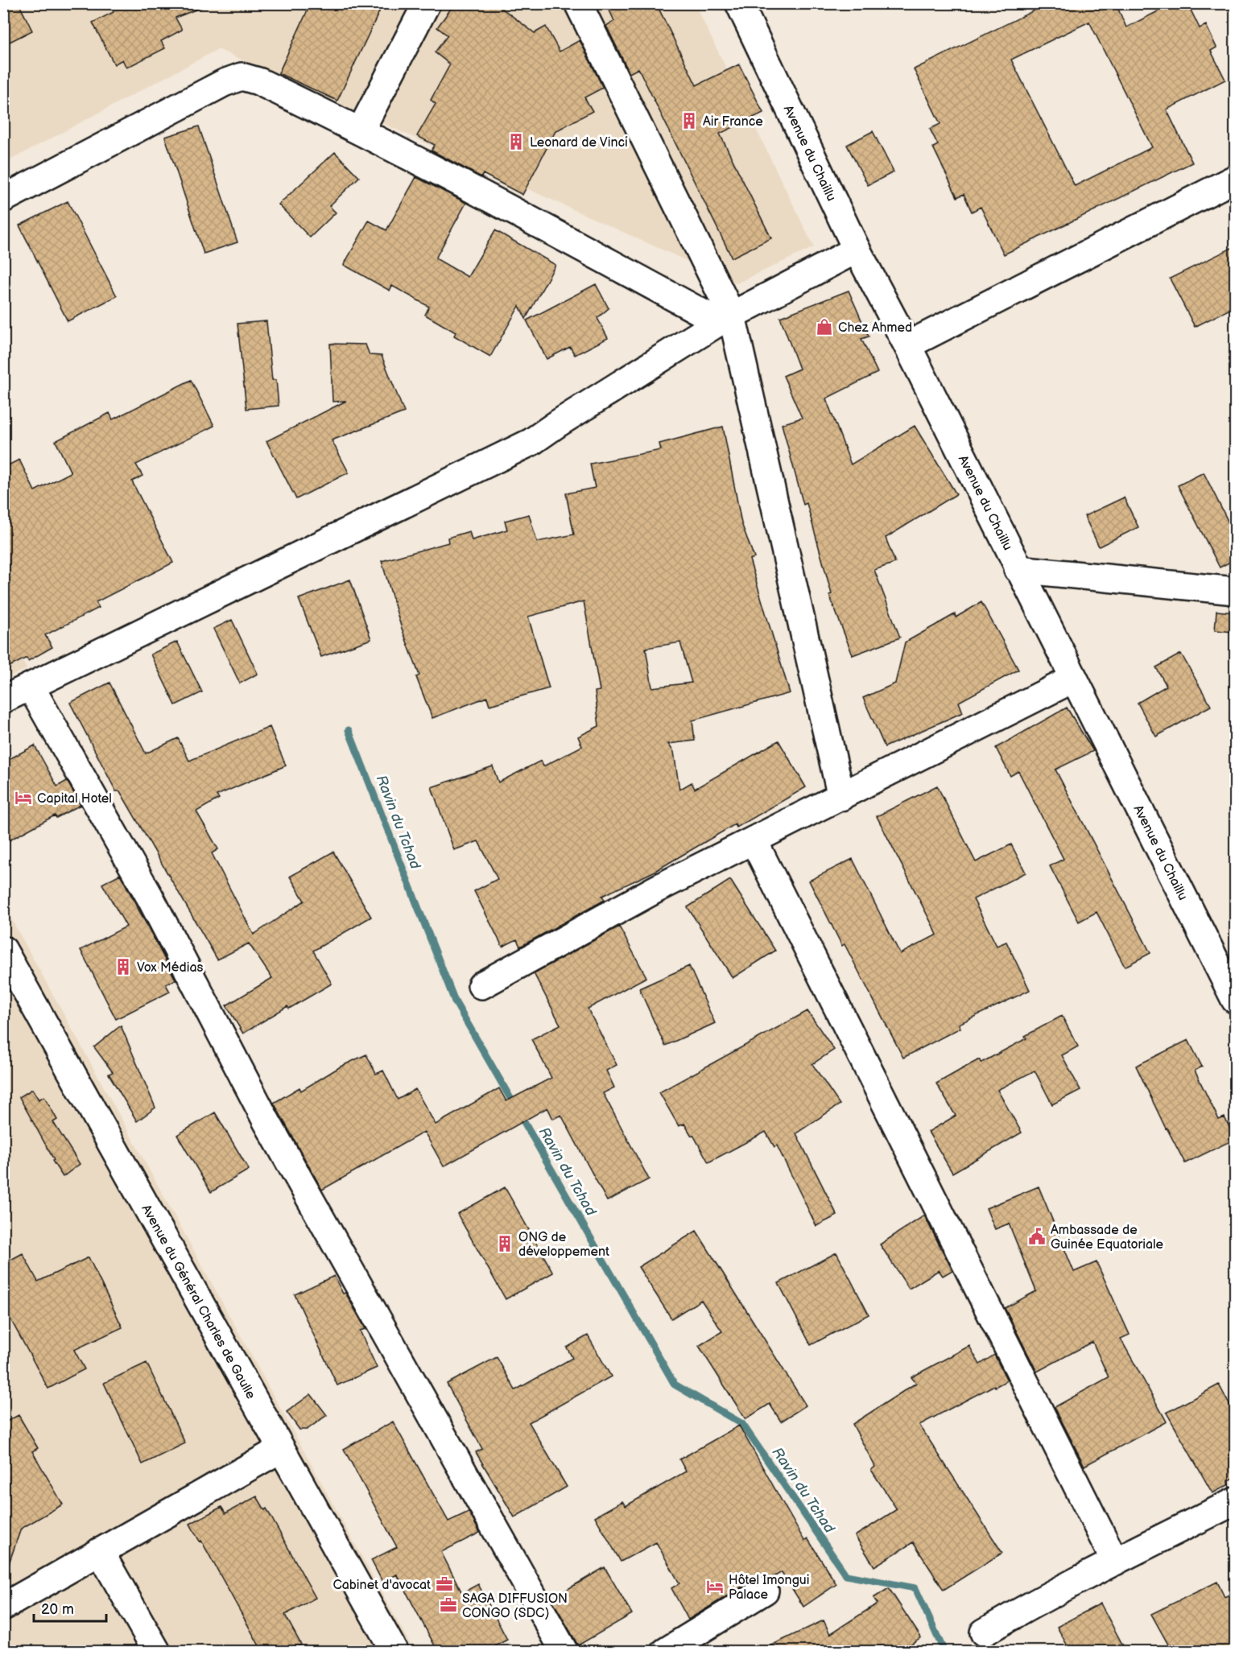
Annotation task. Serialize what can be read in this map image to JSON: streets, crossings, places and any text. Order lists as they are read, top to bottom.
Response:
{
  "streets": {
    "street": ["Avenue du Chaillu", "Avenue du Général Charles de Gaulle"]
  },
  "water": ["Ravin du Tchad"],
  "places": {
    "building": [
      "Air France",
      "Leonard de Vinci",
      "Vox Médias",
      "ONG de développement"
    ],
    "shop": ["Chez Ahmed"],
    "hotel": ["Capital Hotel", "Hôtel Imongui Palace"],
    "public building": ["Ambassade de Guinée Equatoriale"],
    "office": ["Cabinet d'avocat", "SAGA DIFFUSION CONGO (SDC)"]
  },
  "scale_bar": "20 m"
}
